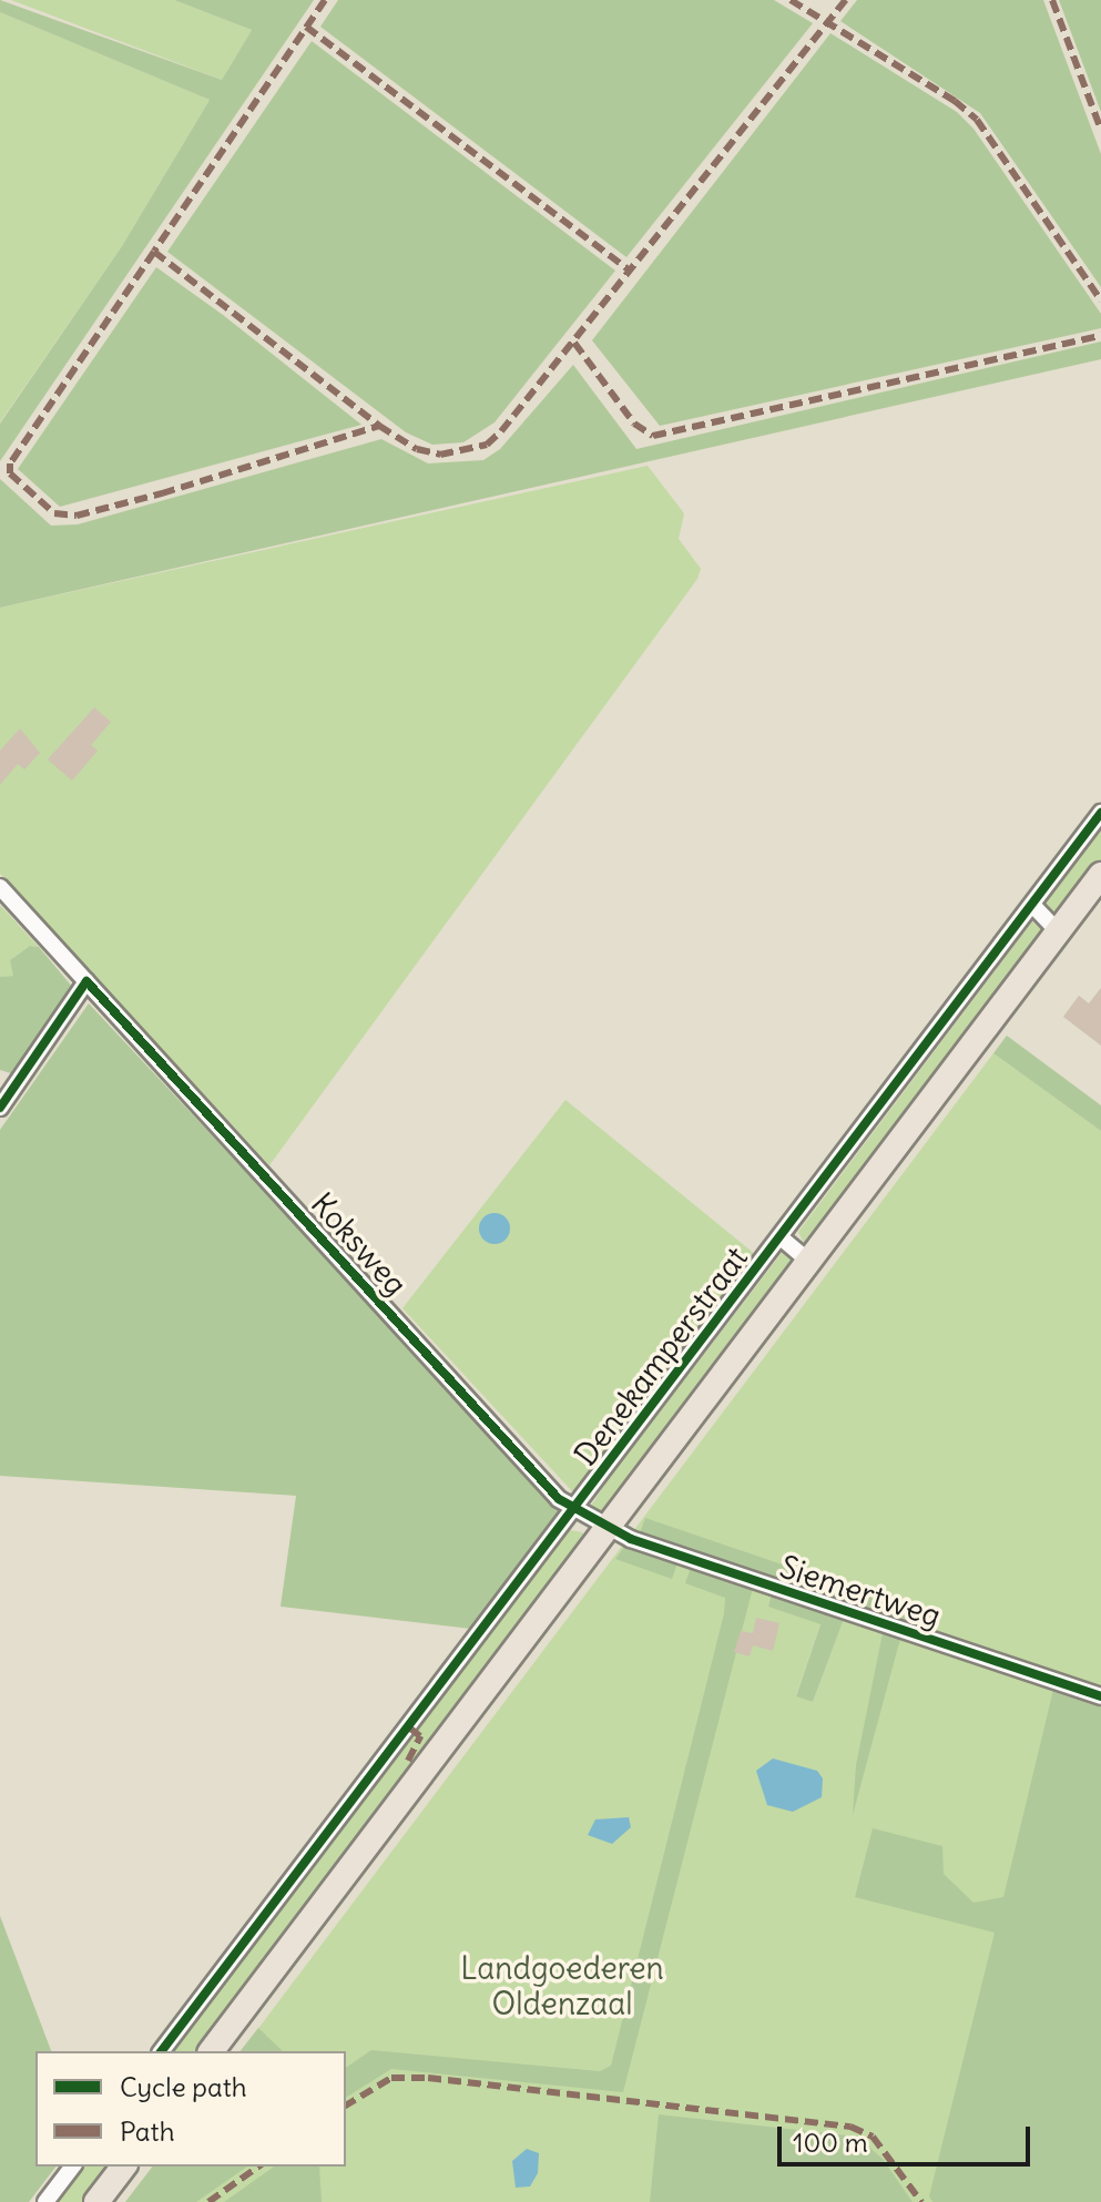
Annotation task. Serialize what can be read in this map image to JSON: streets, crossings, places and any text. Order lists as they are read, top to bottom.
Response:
{
  "streets": {
    "main road": ["Denekamperstraat"],
    "street": ["Koksweg", "Siemertweg"]
  },
  "crossings": [
    ["Koksweg", "Denekamperstraat"],
    ["Koksweg", "Siemertweg"],
    ["Denekamperstraat", "Siemertweg"]
  ],
  "parks": ["Landgoederen Oldenzaal"],
  "legend": ["Cycle path", "Path"],
  "scale_bar": "100 m"
}
